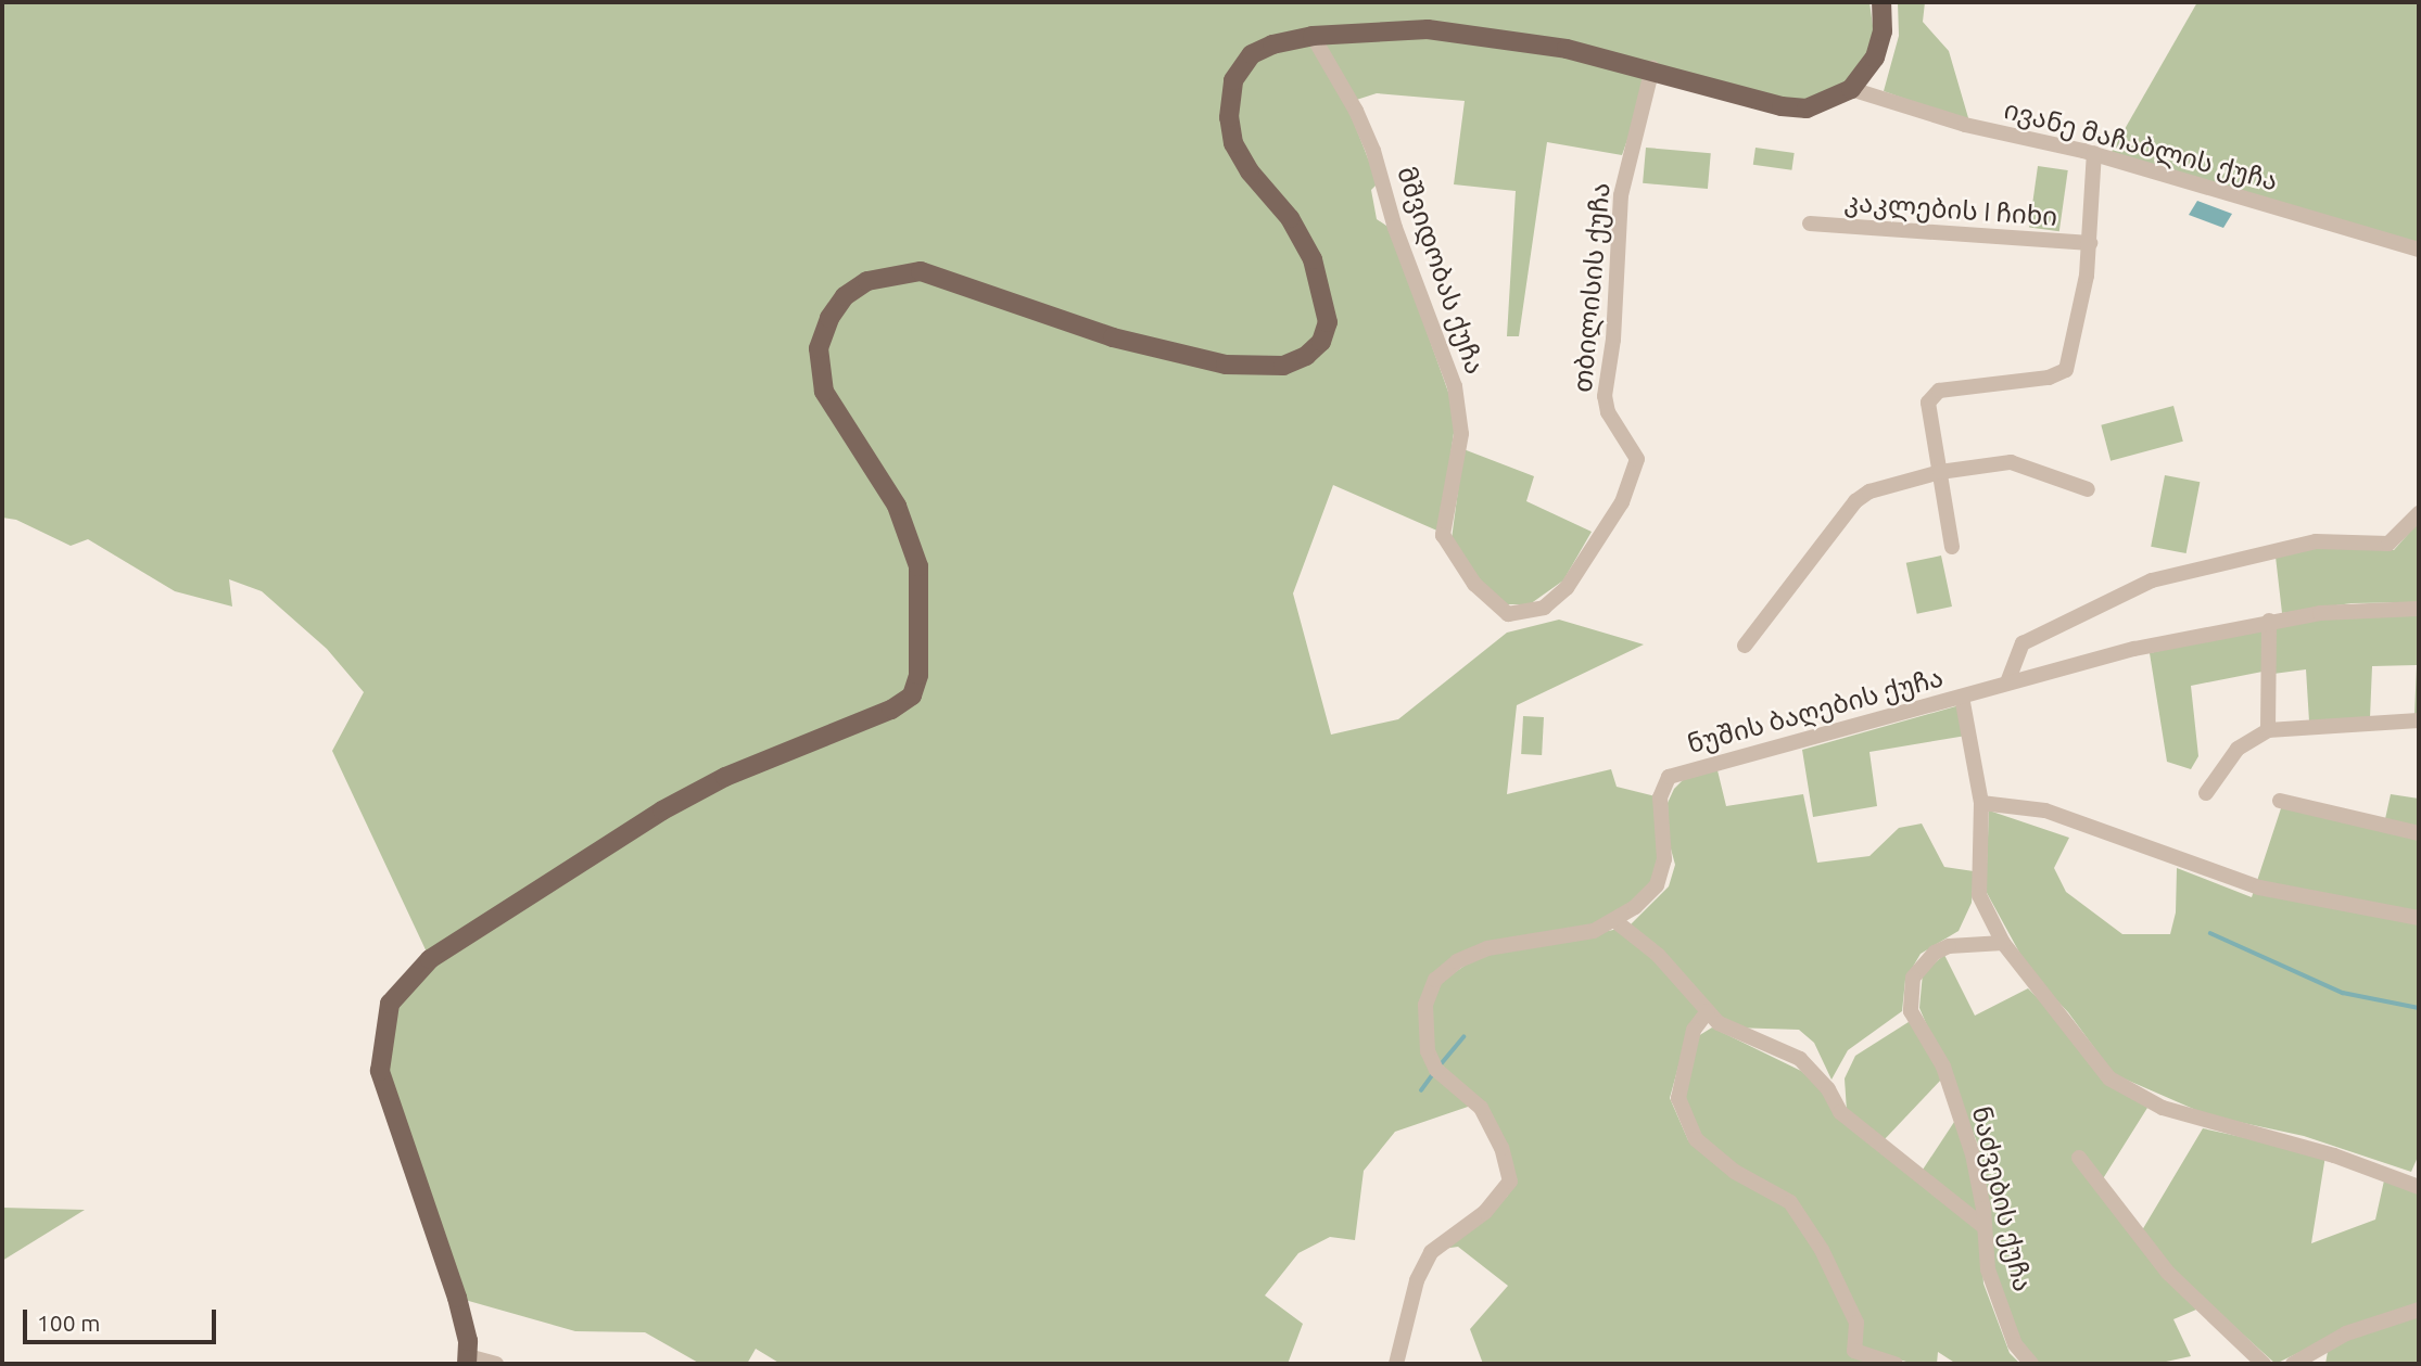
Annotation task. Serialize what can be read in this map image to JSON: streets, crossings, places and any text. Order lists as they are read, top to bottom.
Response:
{
  "streets": {
    "street": [
      "ივანე მაჩაბლის ქუჩა",
      "კაკლების I ჩიხი",
      "მშვიდობას ქუჩა",
      "თბილისის ქუჩა",
      "ნუშის ბაღების ქუჩა",
      "ნაძვების ქუჩა"
    ]
  },
  "crossings": [
    ["მშვიდობას ქუჩა", "თბილისის ქუჩა"]
  ],
  "scale_bar": "100 m"
}
